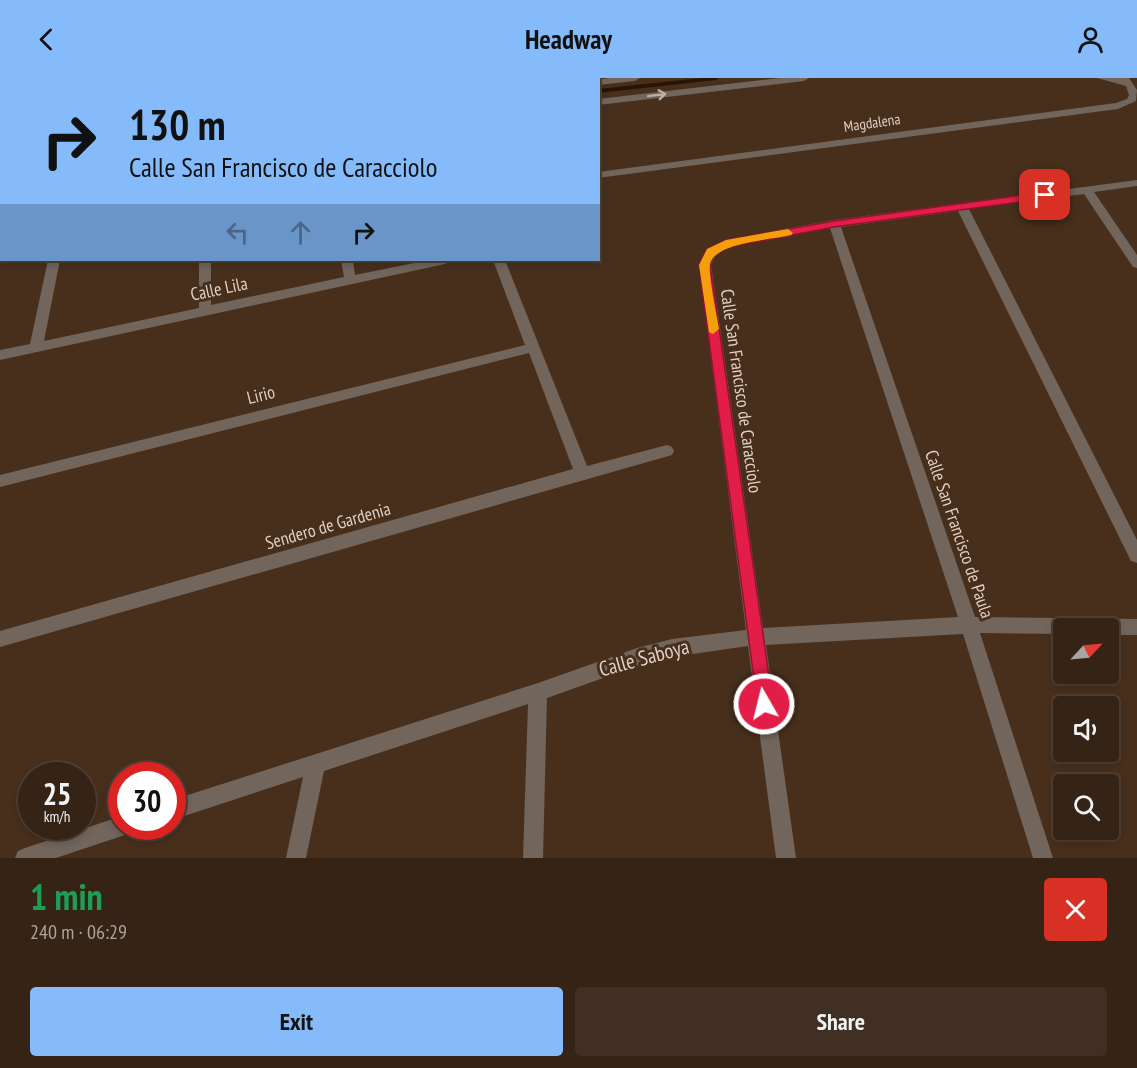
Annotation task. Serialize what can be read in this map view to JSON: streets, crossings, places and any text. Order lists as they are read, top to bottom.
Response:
{
  "streets": {
    "street": [
      "Magdalena",
      "Calle Lila",
      "Calle San Francisco de Caracciolo",
      "Lirio",
      "Sendero de Gardenia",
      "Calle San Francisco de Paula",
      "Calle Saboya"
    ]
  },
  "crossings": [
    ["Calle San Francisco de Caracciolo", "Calle San Francisco de Paula"],
    ["Calle San Francisco de Caracciolo", "Calle Saboya"],
    ["Calle San Francisco de Paula", "Calle Saboya"]
  ],
  "north": "top right",
  "page": {
    "header": "Headway",
    "turn": ["130 m", "Calle San Francisco de Caracciolo"],
    "speed": "25 km/h",
    "limit": "30",
    "heading": ["1 min", "240 m · 06:29"],
    "buttons": ["Exit", "Share"]
  }
}
